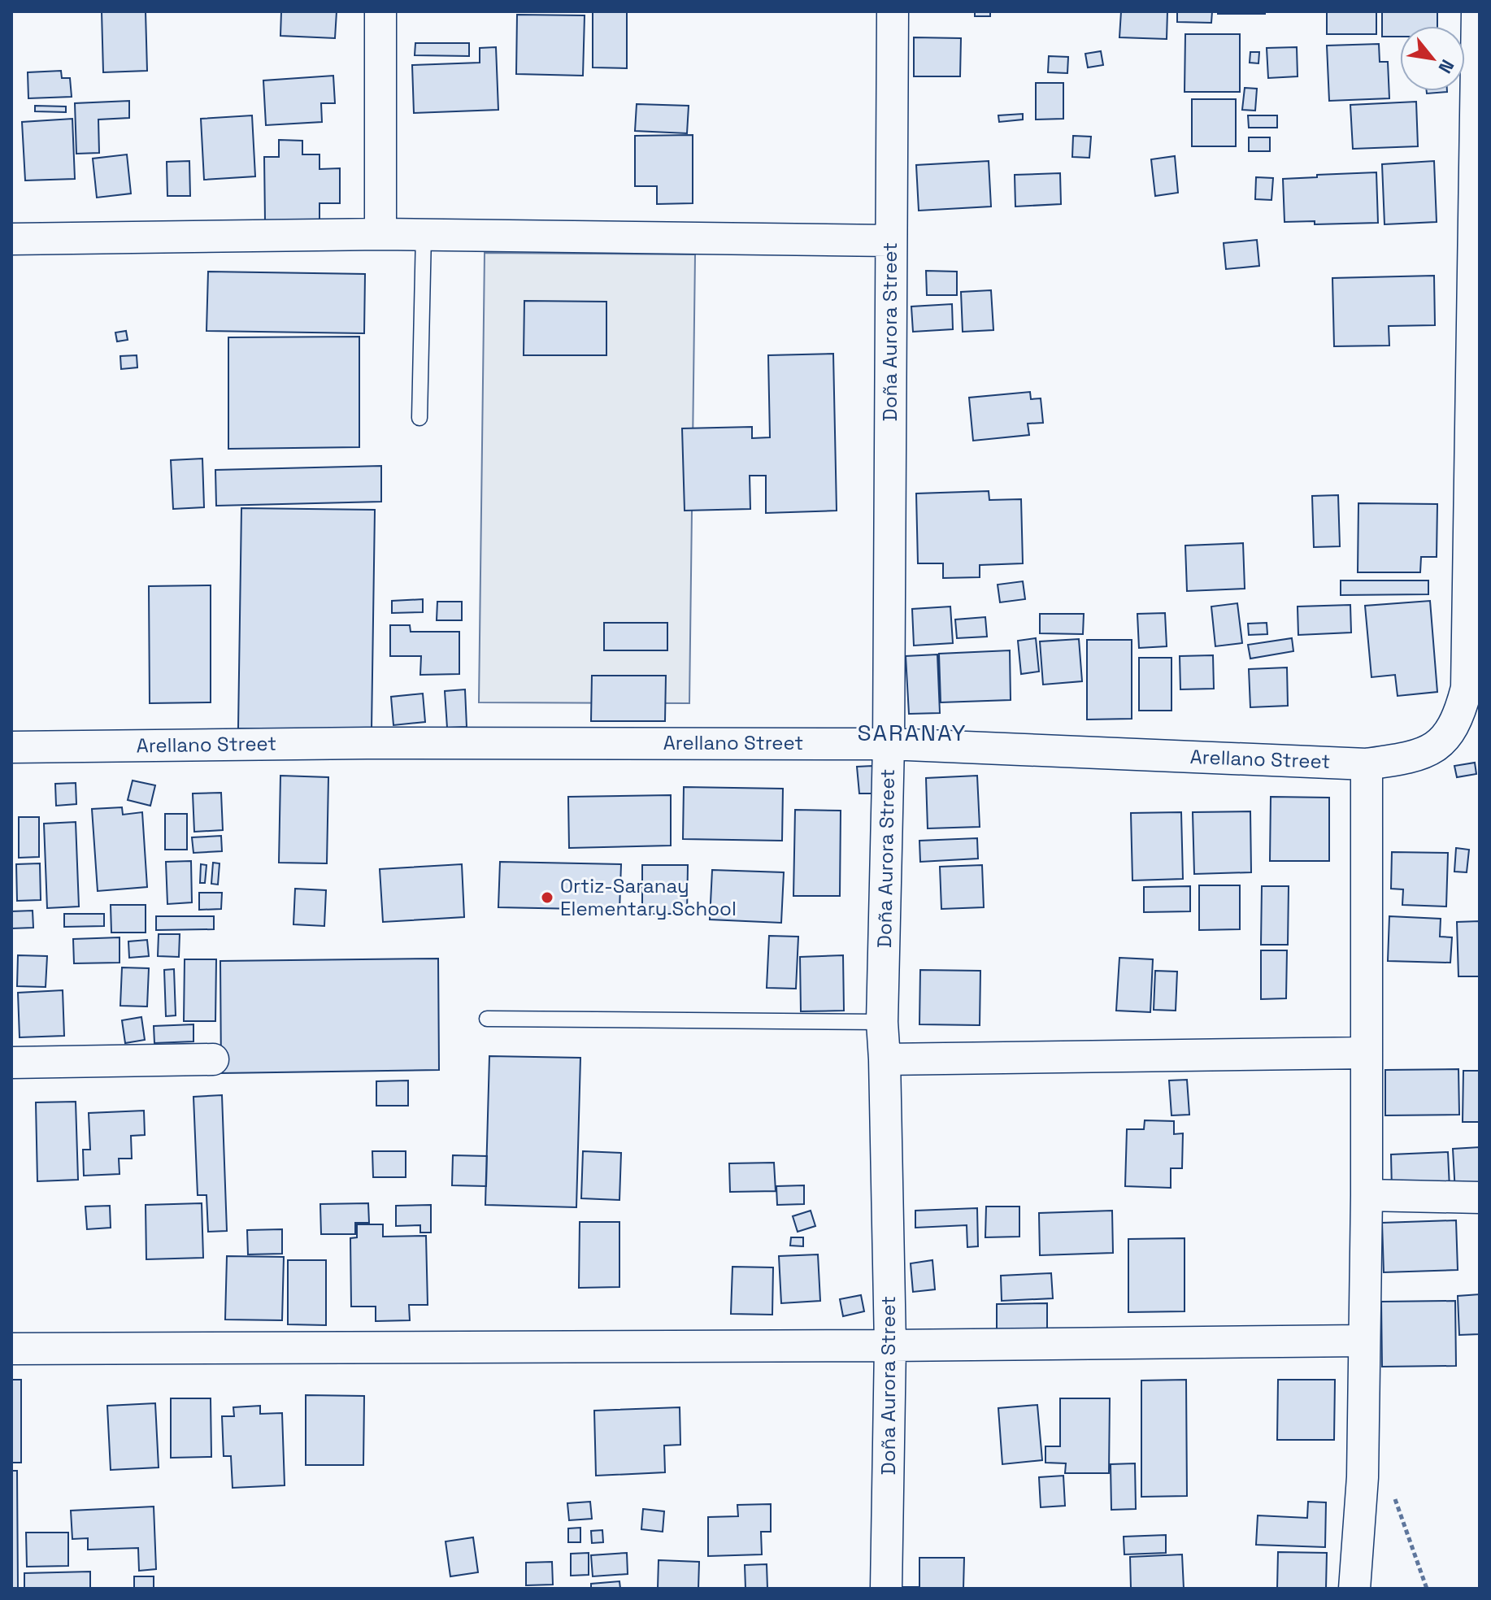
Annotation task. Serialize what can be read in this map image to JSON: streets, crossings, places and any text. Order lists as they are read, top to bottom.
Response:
{
  "streets": {
    "street": ["Doña Aurora Street", "Arellano Street"]
  },
  "crossings": [
    ["Doña Aurora Street", "Arellano Street"]
  ],
  "districts": ["SARANAY"],
  "places": ["Ortiz-Saranay Elementary School"],
  "north": "bottom right"
}
